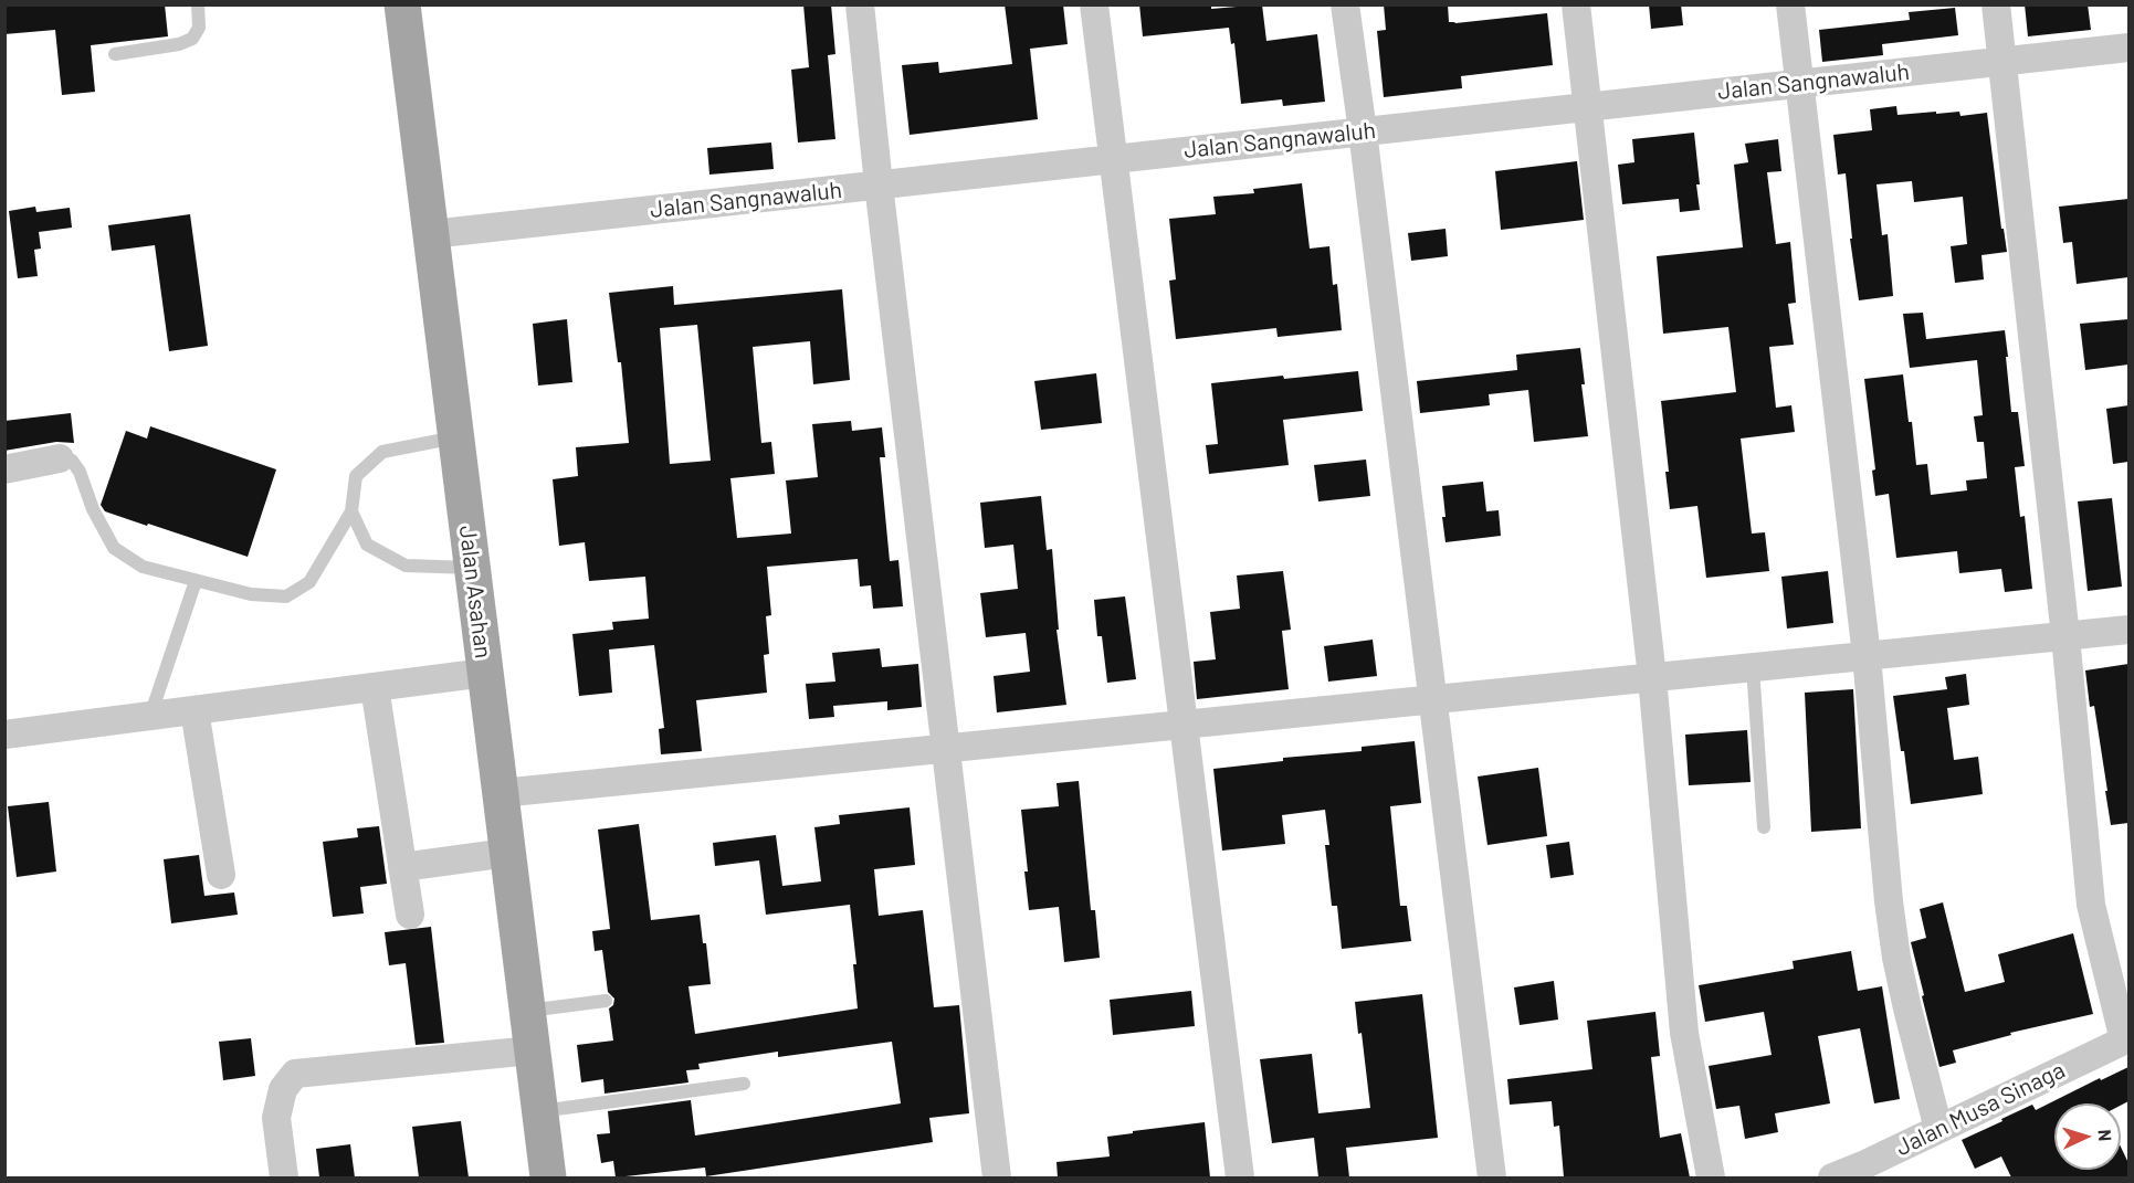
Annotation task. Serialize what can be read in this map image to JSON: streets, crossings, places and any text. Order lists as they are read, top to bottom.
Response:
{
  "streets": {
    "main road": ["Jalan Asahan"],
    "street": ["Jalan Sangnawaluh", "Jalan Musa Sinaga"]
  },
  "crossings": [
    ["Jalan Sangnawaluh", "Jalan Asahan"]
  ],
  "north": "right"
}
